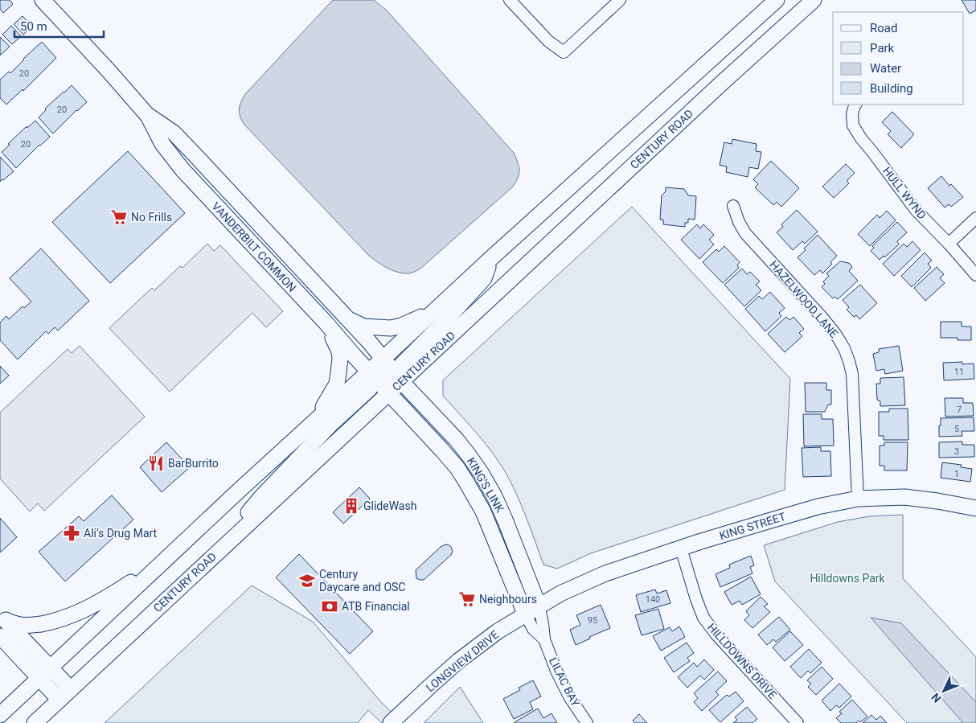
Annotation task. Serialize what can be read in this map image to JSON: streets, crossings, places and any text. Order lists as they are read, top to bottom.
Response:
{
  "streets": {
    "main road": [
      "CENTURY ROAD",
      "VANDERBILT COMMON",
      "KING'S LINK",
      "KING STREET",
      "LONGVIEW DRIVE"
    ],
    "street": [
      "HULL WYND",
      "HAZELWOOD LANE",
      "HILLDOWNS DRIVE",
      "LILAC BAY"
    ]
  },
  "crossings": [
    ["CENTURY ROAD", "KING'S LINK"],
    ["VANDERBILT COMMON", "KING'S LINK"],
    ["HAZELWOOD LANE", "KING STREET"],
    ["KING'S LINK", "KING STREET"],
    ["KING'S LINK", "LONGVIEW DRIVE"],
    ["KING'S LINK", "LILAC BAY"],
    ["KING STREET", "LONGVIEW DRIVE"],
    ["KING STREET", "HILLDOWNS DRIVE"],
    ["KING STREET", "LILAC BAY"],
    ["LONGVIEW DRIVE", "LILAC BAY"]
  ],
  "parks": ["Hilldowns Park"],
  "places": {
    "supermarket": ["No Frills", "Neighbours"],
    "restaurant": ["BarBurrito"],
    "building": ["GlideWash"],
    "pharmacy": ["Ali’s Drug Mart"],
    "school or university": ["Century Daycare and OSC"],
    "bank": ["ATB Financial"]
  },
  "house_numbers": [
    "20",
    "20",
    "20",
    "11",
    "7",
    "5",
    "3",
    "1",
    "140",
    "95"
  ],
  "legend": [
    "Road",
    "Park",
    "Water",
    "Building"
  ],
  "scale_bar": "50 m",
  "north": "bottom left"
}
